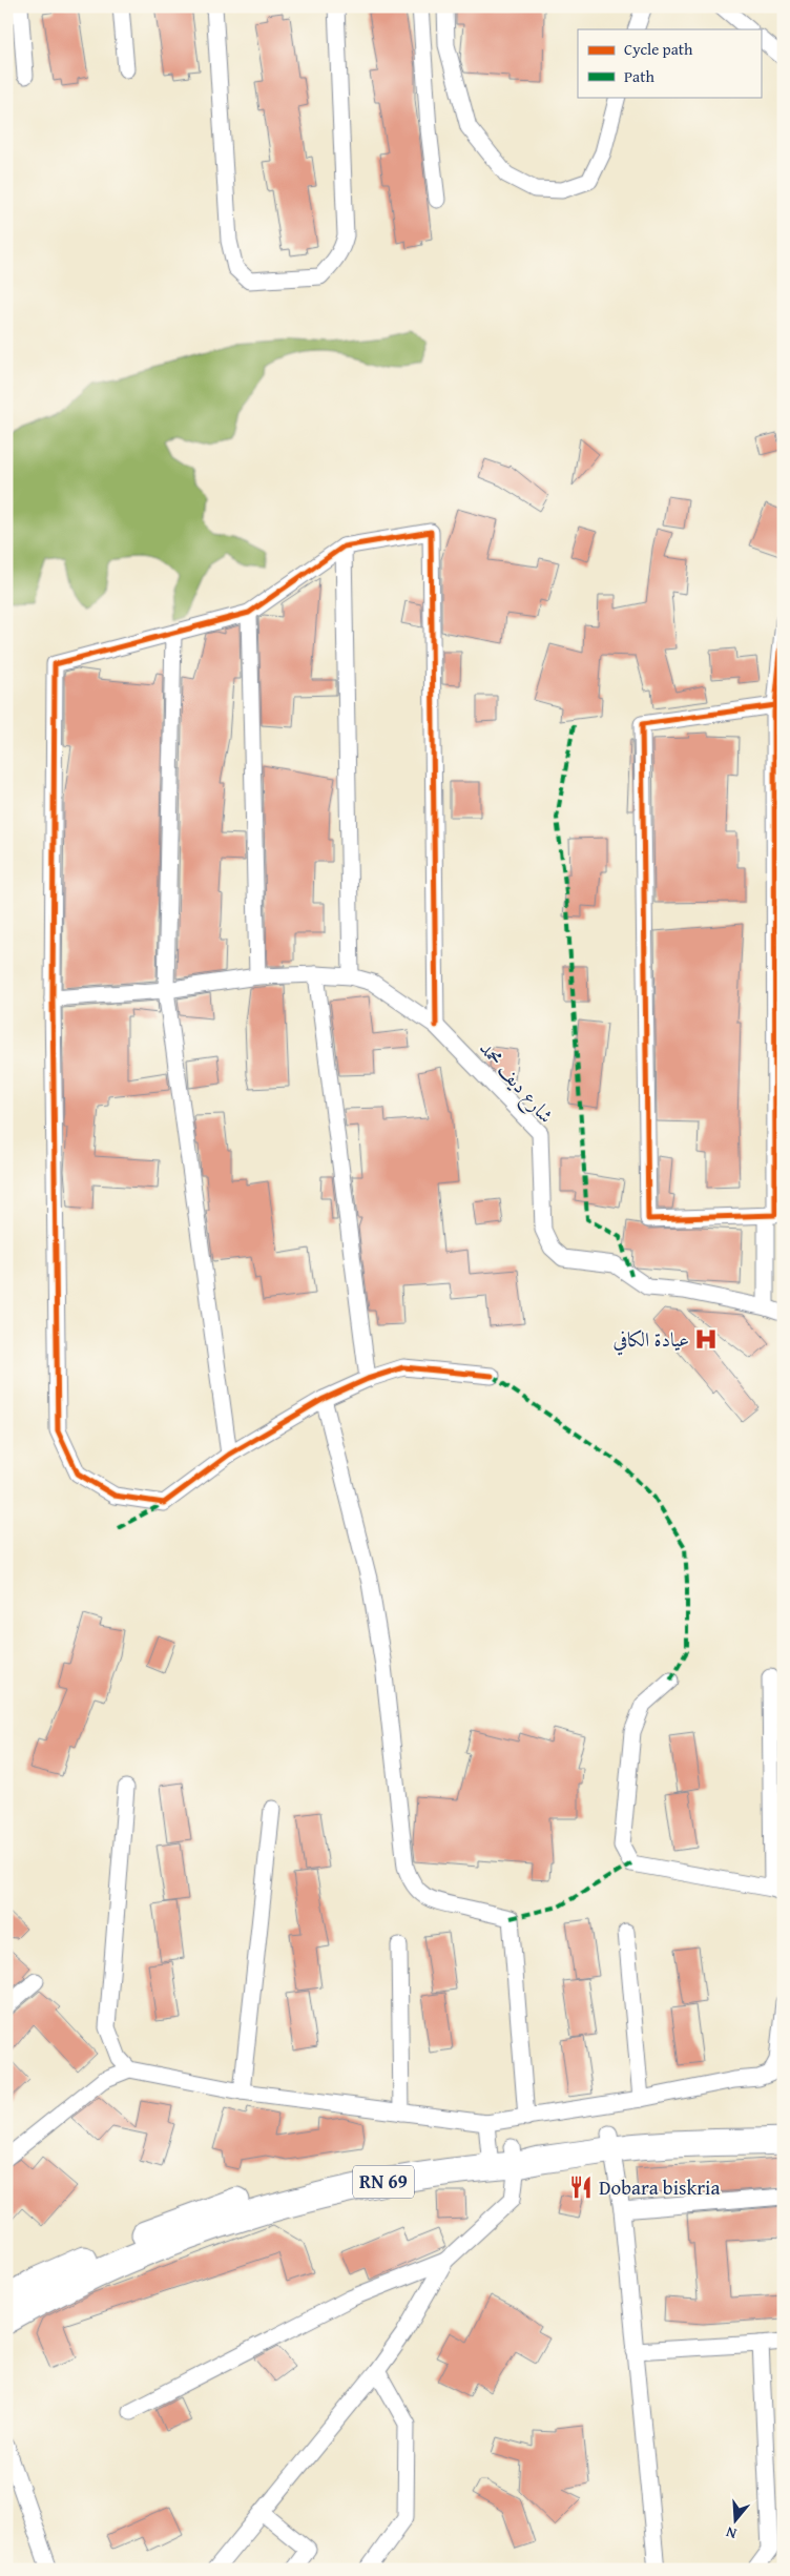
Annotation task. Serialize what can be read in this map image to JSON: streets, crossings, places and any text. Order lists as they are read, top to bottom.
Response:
{
  "streets": {
    "main road": ["RN 69"],
    "street": ["شارع ديف محمد"]
  },
  "places": {
    "hospital": ["عيادة الكافي"],
    "restaurant": ["Dobara biskria"]
  },
  "legend": ["Cycle path", "Path"],
  "north": "bottom"
}
